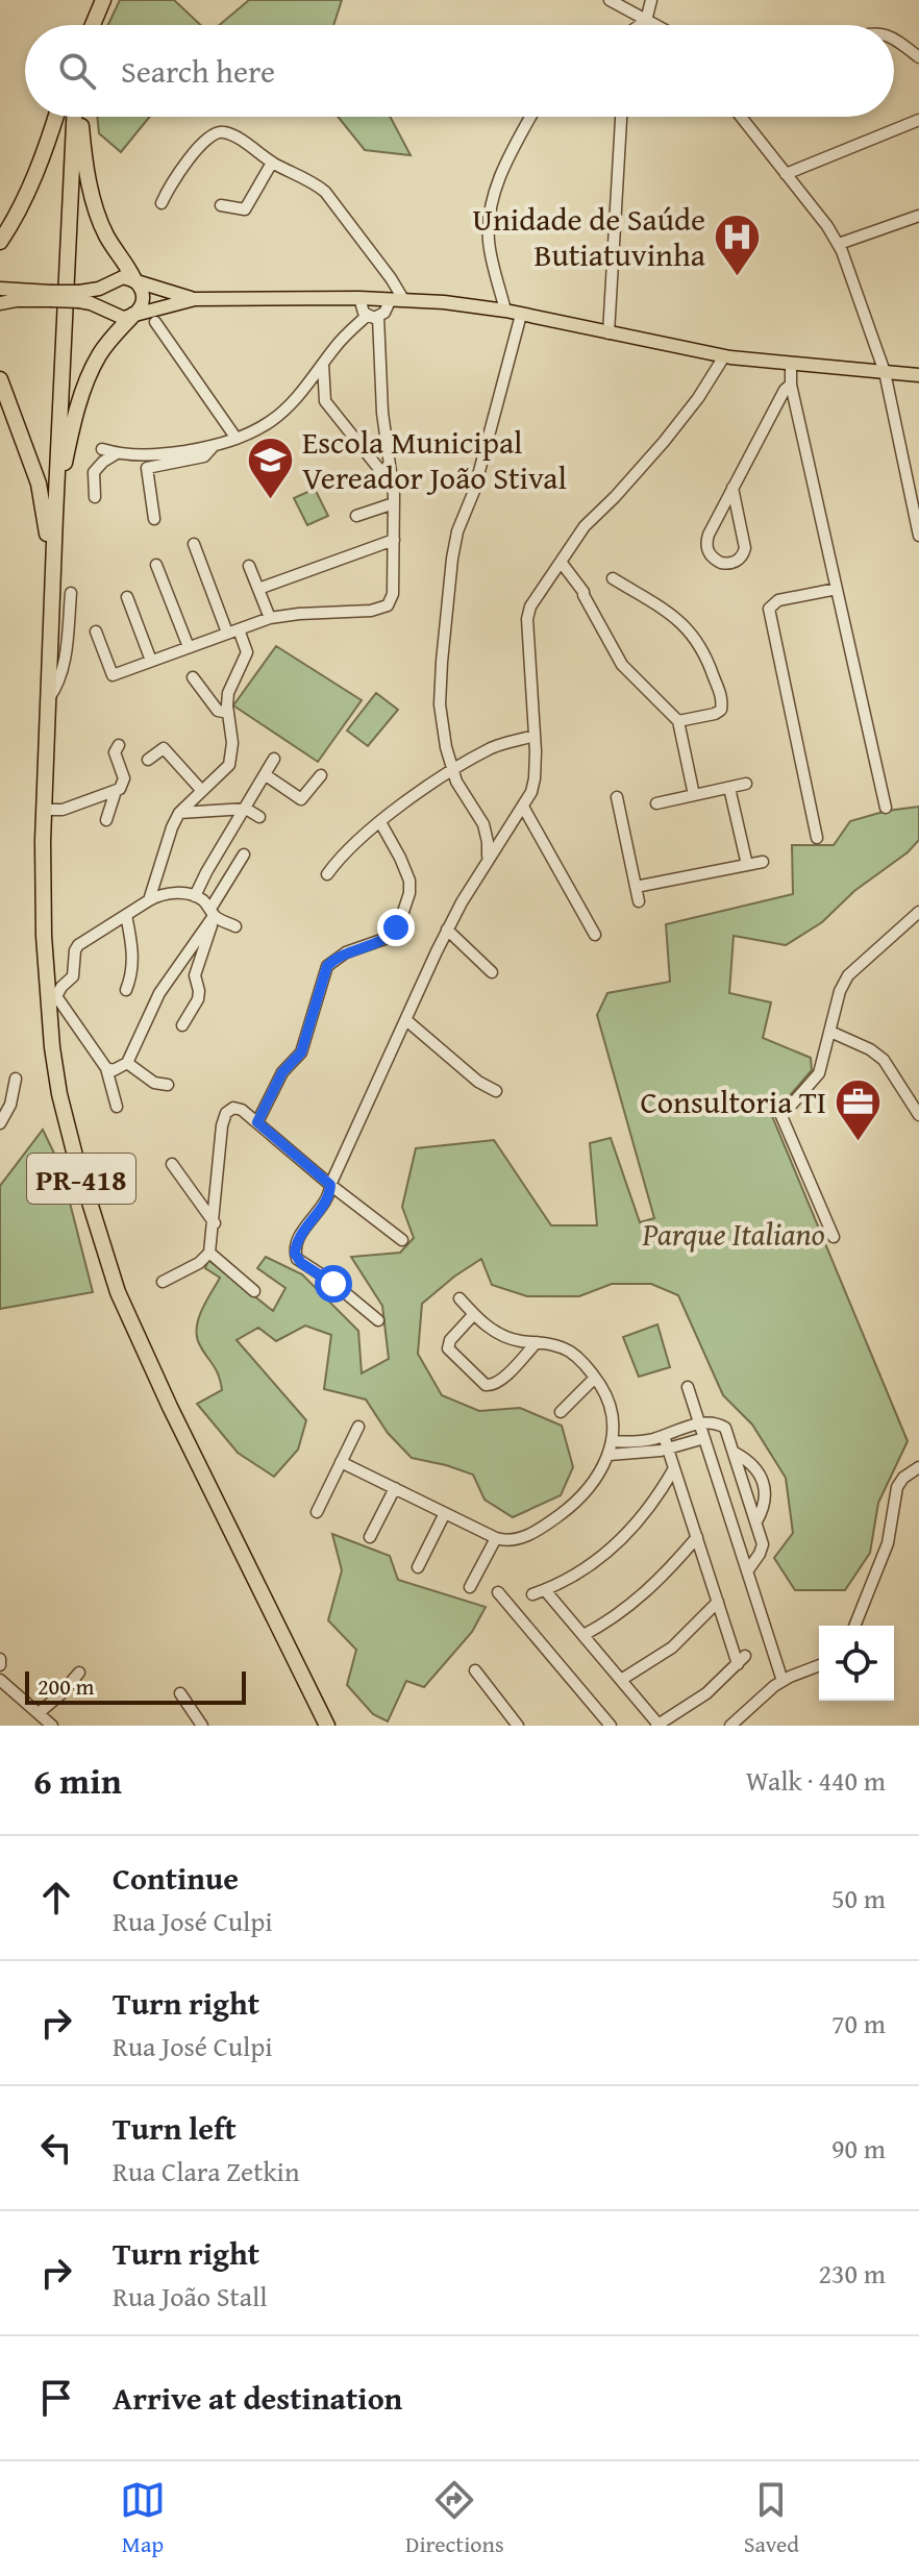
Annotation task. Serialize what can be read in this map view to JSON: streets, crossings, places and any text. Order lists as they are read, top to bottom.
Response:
{
  "streets": {
    "highway": ["PR-418"]
  },
  "parks": ["Parque Italiano"],
  "places": {
    "hospital": ["Unidade de Saúde Butiatuvinha"],
    "school or university": ["Escola Municipal Vereador João Stival"],
    "office": ["Consultoria TI"]
  },
  "scale_bar": "200 m",
  "page": {
    "search": "Search here",
    "scale": "200 m",
    "heading": ["6 min", "Walk · 440 m"],
    "list": [
      ["Continue", "Rua José Culpi", "50 m"],
      ["Turn right", "Rua José Culpi", "70 m"],
      ["Turn left", "Rua Clara Zetkin", "90 m"],
      ["Turn right", "Rua João Stall", "230 m"],
      "Arrive at destination"
    ],
    "nav": ["Map", "Directions", "Saved"]
  }
}
